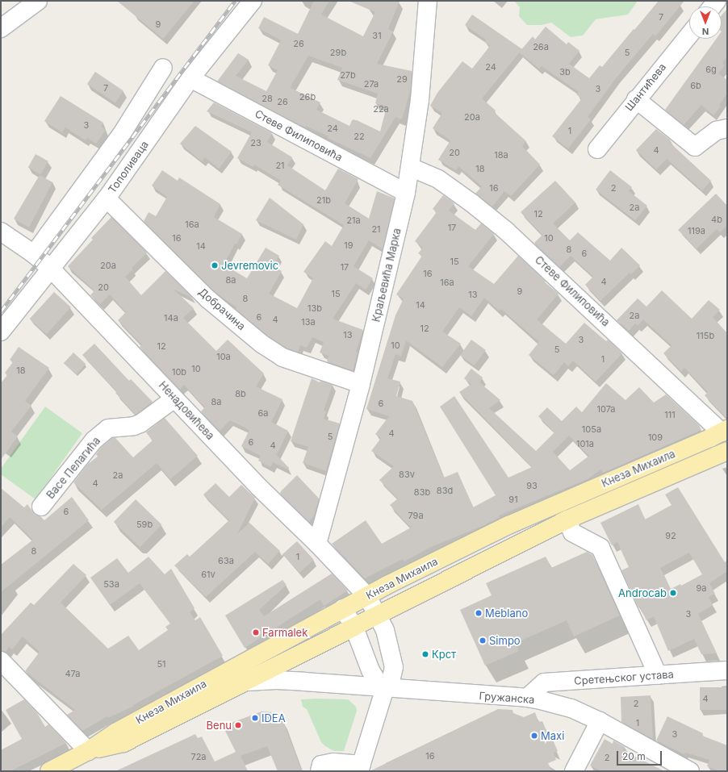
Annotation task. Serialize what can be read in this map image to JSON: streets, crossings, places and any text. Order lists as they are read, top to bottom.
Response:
{
  "streets": {
    "main road": ["Кнеза Михаила"],
    "street": [
      "Шантићева",
      "Стеве Филиповића",
      "Тополиваца",
      "Краљевића Марка",
      "Добрачина",
      "Ненадовићева",
      "Васе Пелагића",
      "Сретењског устава",
      "Гружанска"
    ]
  },
  "crossings": [
    ["Стеве Филиповића", "Тополиваца"],
    ["Стеве Филиповића", "Краљевића Марка"],
    ["Стеве Филиповића", "Кнеза Михаила"],
    ["Тополиваца", "Добрачина"],
    ["Тополиваца", "Ненадовићева"],
    ["Краљевића Марка", "Добрачина"],
    ["Краљевића Марка", "Ненадовићева"],
    ["Ненадовићева", "Васе Пелагића"],
    ["Ненадовићева", "Кнеза Михаила"],
    ["Кнеза Михаила", "Гружанска"],
    ["Сретењског устава", "Гружанска"]
  ],
  "places": [
    "Jevremovic",
    "Androcab",
    "Meblano",
    "Farmalek",
    "Simpo",
    "Крст",
    "IDEA",
    "Benu",
    "Maxi"
  ],
  "house_numbers": [
    "7",
    "9",
    "31",
    "26",
    "26a",
    "29b",
    "5",
    "24",
    "6g",
    "3b",
    "27b",
    "29",
    "27a",
    "6b",
    "7",
    "3",
    "26b",
    "28",
    "26",
    "22a",
    "20a",
    "3",
    "24",
    "1",
    "22",
    "23",
    "4",
    "20",
    "18a",
    "21",
    "18",
    "16",
    "2",
    "21b",
    "2a",
    "12",
    "4b",
    "21a",
    "16a",
    "17",
    "21",
    "119a",
    "16",
    "10",
    "19",
    "14",
    "8",
    "6",
    "15",
    "20a",
    "17",
    "16",
    "8a",
    "4",
    "16a",
    "20",
    "9",
    "15",
    "13",
    "8",
    "14",
    "13b",
    "2a",
    "6",
    "14a",
    "4",
    "13a",
    "12",
    "13",
    "115b",
    "3",
    "10",
    "12",
    "5",
    "10a",
    "1",
    "10",
    "18",
    "10b",
    "8b",
    "8a",
    "6",
    "107a",
    "6a",
    "111",
    "105a",
    "4",
    "5",
    "109",
    "6",
    "101a",
    "4",
    "83v",
    "2a",
    "4",
    "93",
    "83d",
    "83b",
    "91",
    "6",
    "79a",
    "59b",
    "92",
    "8",
    "1",
    "63a",
    "61v",
    "53a",
    "9a",
    "3",
    "51",
    "47a",
    "4",
    "2",
    "1",
    "3",
    "16",
    "72a",
    "2"
  ],
  "scale_bar": "20 m",
  "north": "bottom"
}
